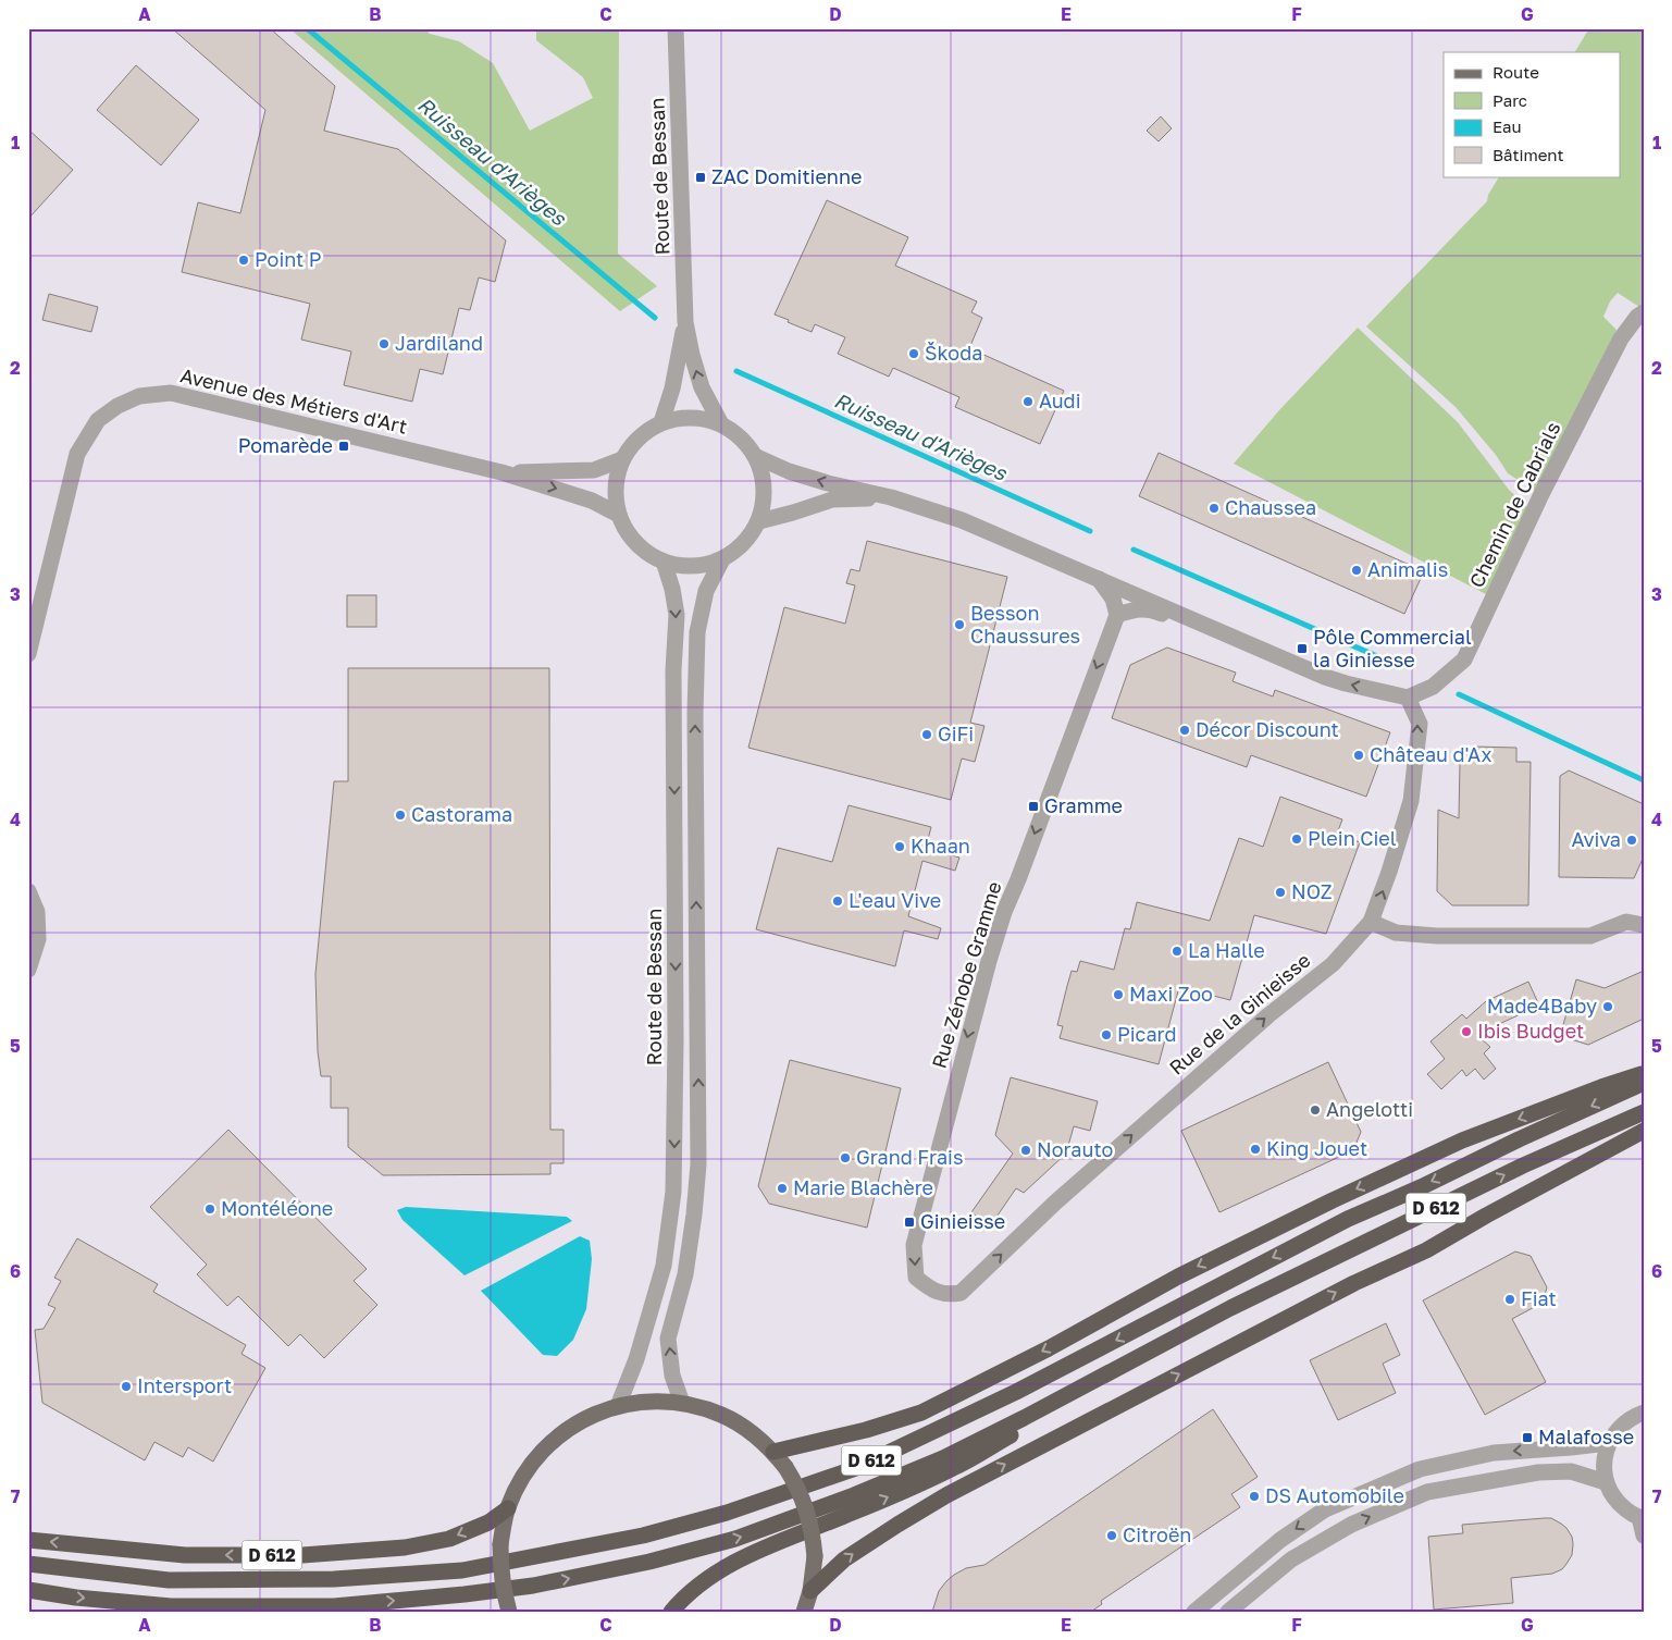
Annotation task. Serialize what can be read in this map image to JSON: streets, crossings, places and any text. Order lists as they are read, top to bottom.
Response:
{
  "streets": {
    "highway": ["D 612"],
    "street": [
      "Route de Bessan",
      "Avenue des Métiers d'Art",
      "Chemin de Cabrials",
      "Rue Zénobe Gramme",
      "Rue de la Ginieisse"
    ]
  },
  "crossings": [
    ["Route de Bessan", "Avenue des Métiers d'Art"],
    ["Chemin de Cabrials", "Rue de la Ginieisse"],
    ["Rue Zénobe Gramme", "Rue de la Ginieisse"]
  ],
  "one_way": ["Rue Zénobe Gramme", "Rue de la Ginieisse"],
  "water": ["Ruisseau d'Arièges"],
  "places": {
    "transit": [
      "ZAC Domitienne",
      "Pomarède",
      "Pôle Commercial la Giniesse",
      "Gramme",
      "Ginieisse",
      "Malafosse"
    ],
    "other": [
      "Point P",
      "Jardiland",
      "Škoda",
      "Audi",
      "Chaussea",
      "Animalis",
      "Besson Chaussures",
      "Décor Discount",
      "GiFi",
      "Château d'Ax",
      "Castorama",
      "Plein Ciel",
      "Aviva",
      "Khaan",
      "NOZ",
      "L'eau Vive",
      "La Halle",
      "Maxi Zoo",
      "Made4Baby",
      "Ibis Budget",
      "Picard",
      "Angelotti",
      "King Jouet",
      "Norauto",
      "Grand Frais",
      "Marie Blachère",
      "Montéléone",
      "Fiat",
      "Intersport",
      "DS Automobile",
      "Citroën"
    ]
  },
  "legend": [
    "Route",
    "Parc",
    "Eau",
    "Bâtiment"
  ],
  "grid": {
    "columns": [
      "A",
      "B",
      "C",
      "D",
      "E",
      "F",
      "G"
    ],
    "rows": [
      "1",
      "2",
      "3",
      "4",
      "5",
      "6",
      "7"
    ]
  }
}
